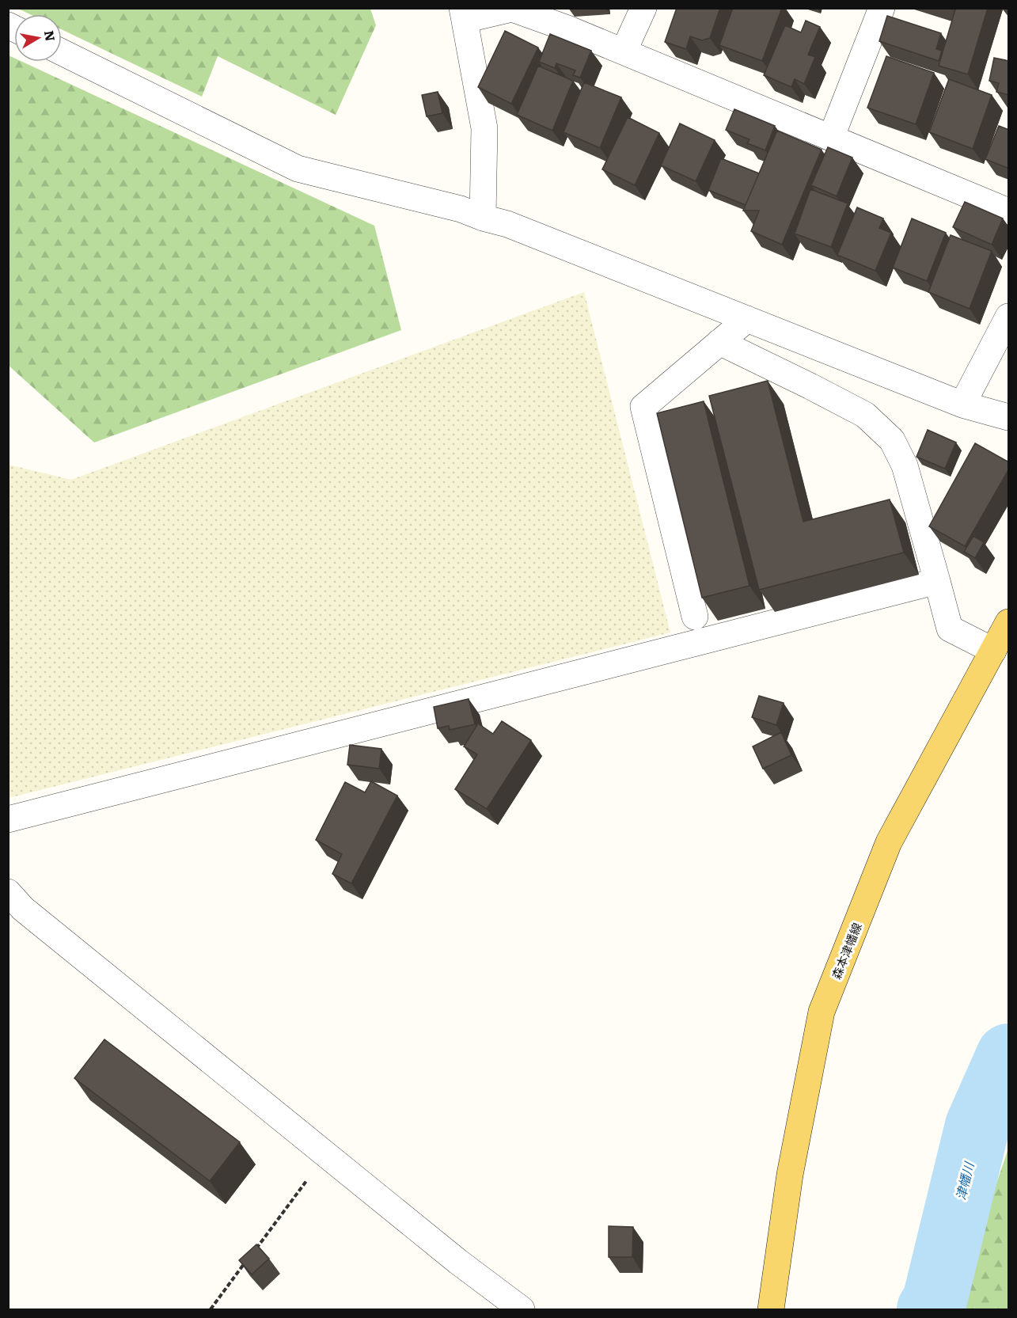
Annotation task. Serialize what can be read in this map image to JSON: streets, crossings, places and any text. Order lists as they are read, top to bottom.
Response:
{
  "streets": {
    "main road": ["森本津幡線"]
  },
  "water": ["津幡川"],
  "north": "right"
}
